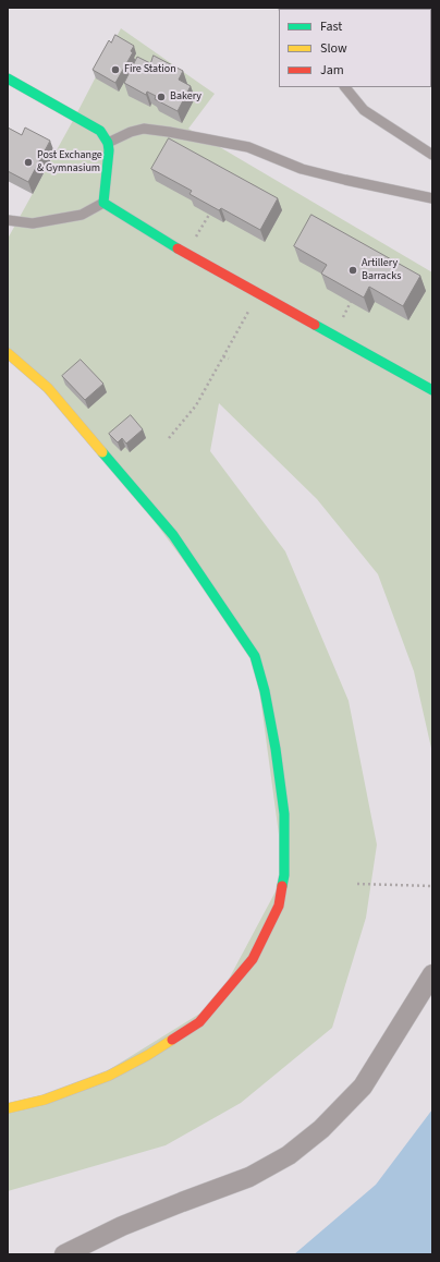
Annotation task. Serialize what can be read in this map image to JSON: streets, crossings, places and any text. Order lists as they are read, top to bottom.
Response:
{
  "places": [
    "Fire Station",
    "Bakery",
    "Post Exchange & Gymnasium",
    "Artillery Barracks"
  ],
  "legend": ["Fast", "Slow", "Jam"]
}
